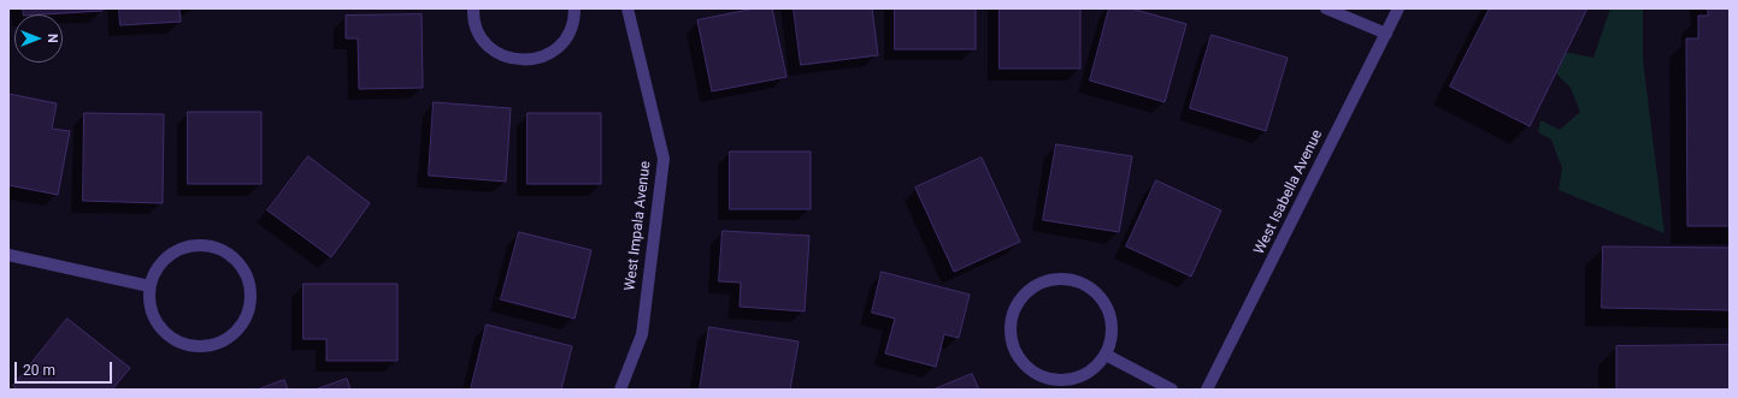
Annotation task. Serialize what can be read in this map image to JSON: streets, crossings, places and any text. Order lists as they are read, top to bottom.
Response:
{
  "streets": {
    "street": ["West Isabella Avenue", "West Impala Avenue"]
  },
  "scale_bar": "20 m",
  "north": "right"
}
